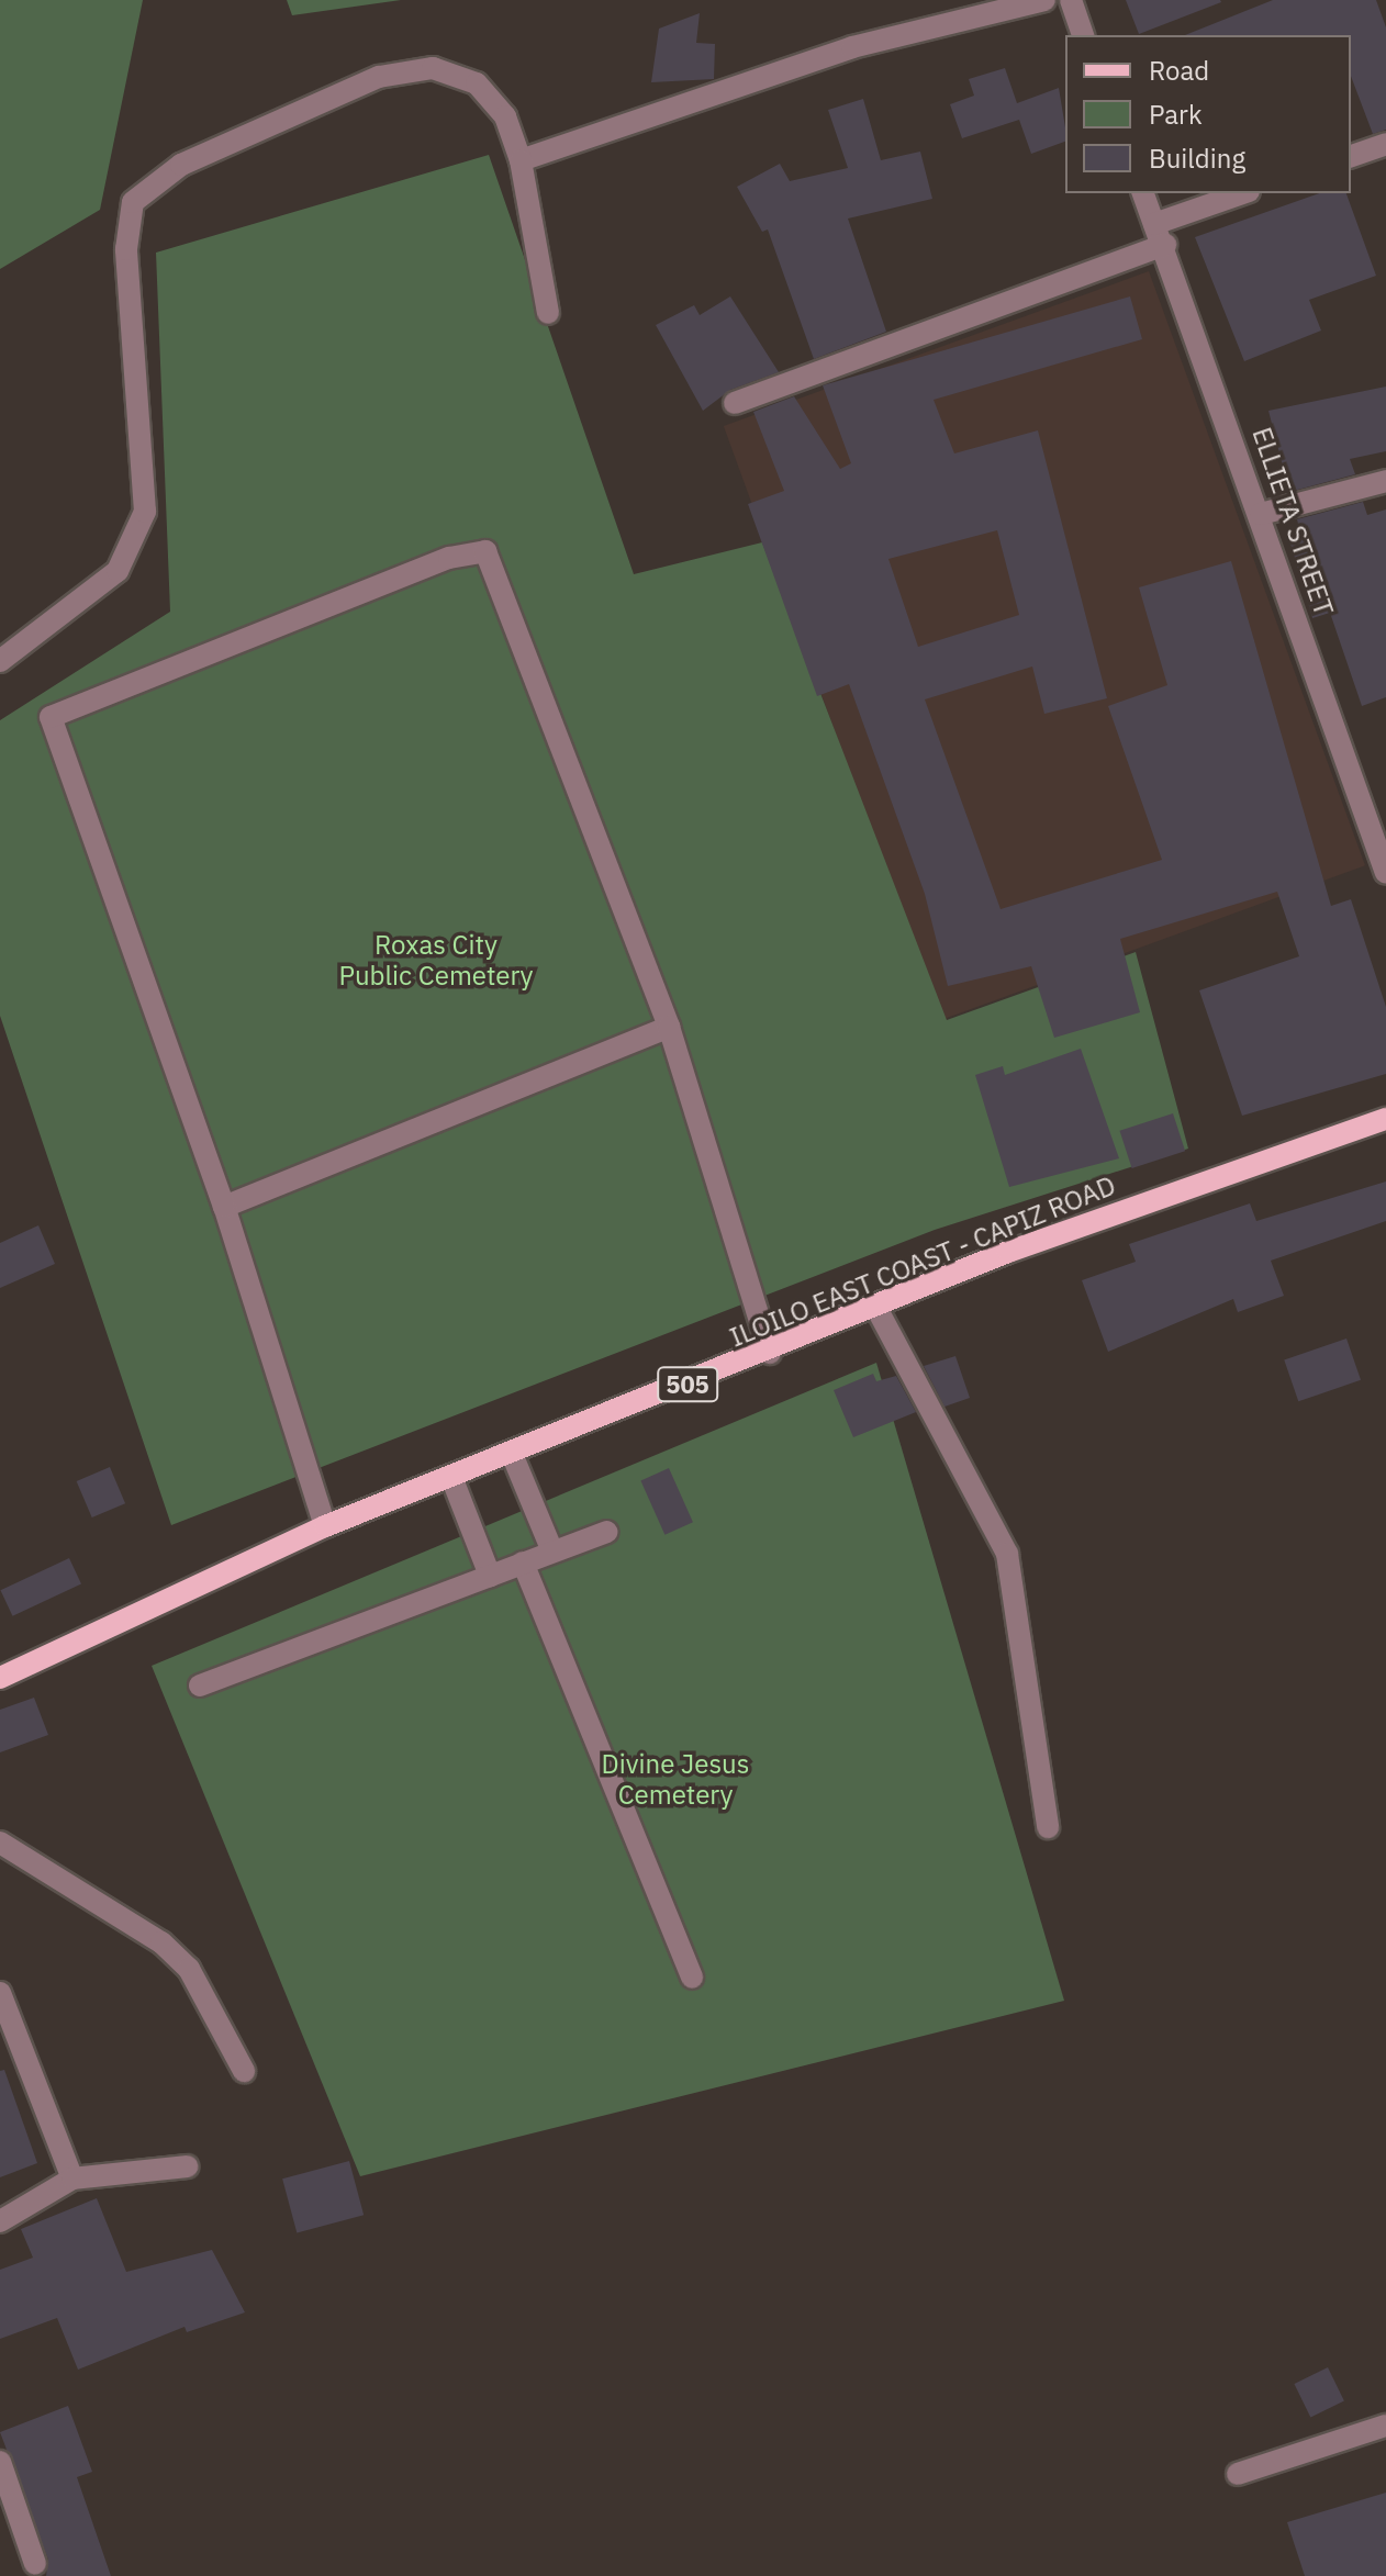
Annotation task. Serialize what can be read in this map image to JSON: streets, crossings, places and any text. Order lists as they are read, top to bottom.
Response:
{
  "streets": {
    "main road": ["ILOILO EAST COAST - CAPIZ ROAD", "505"],
    "street": ["ELLIETA STREET"]
  },
  "parks": ["Roxas City Public Cemetery", "Divine Jesus Cemetery"],
  "legend": ["Road", "Park", "Building"]
}
